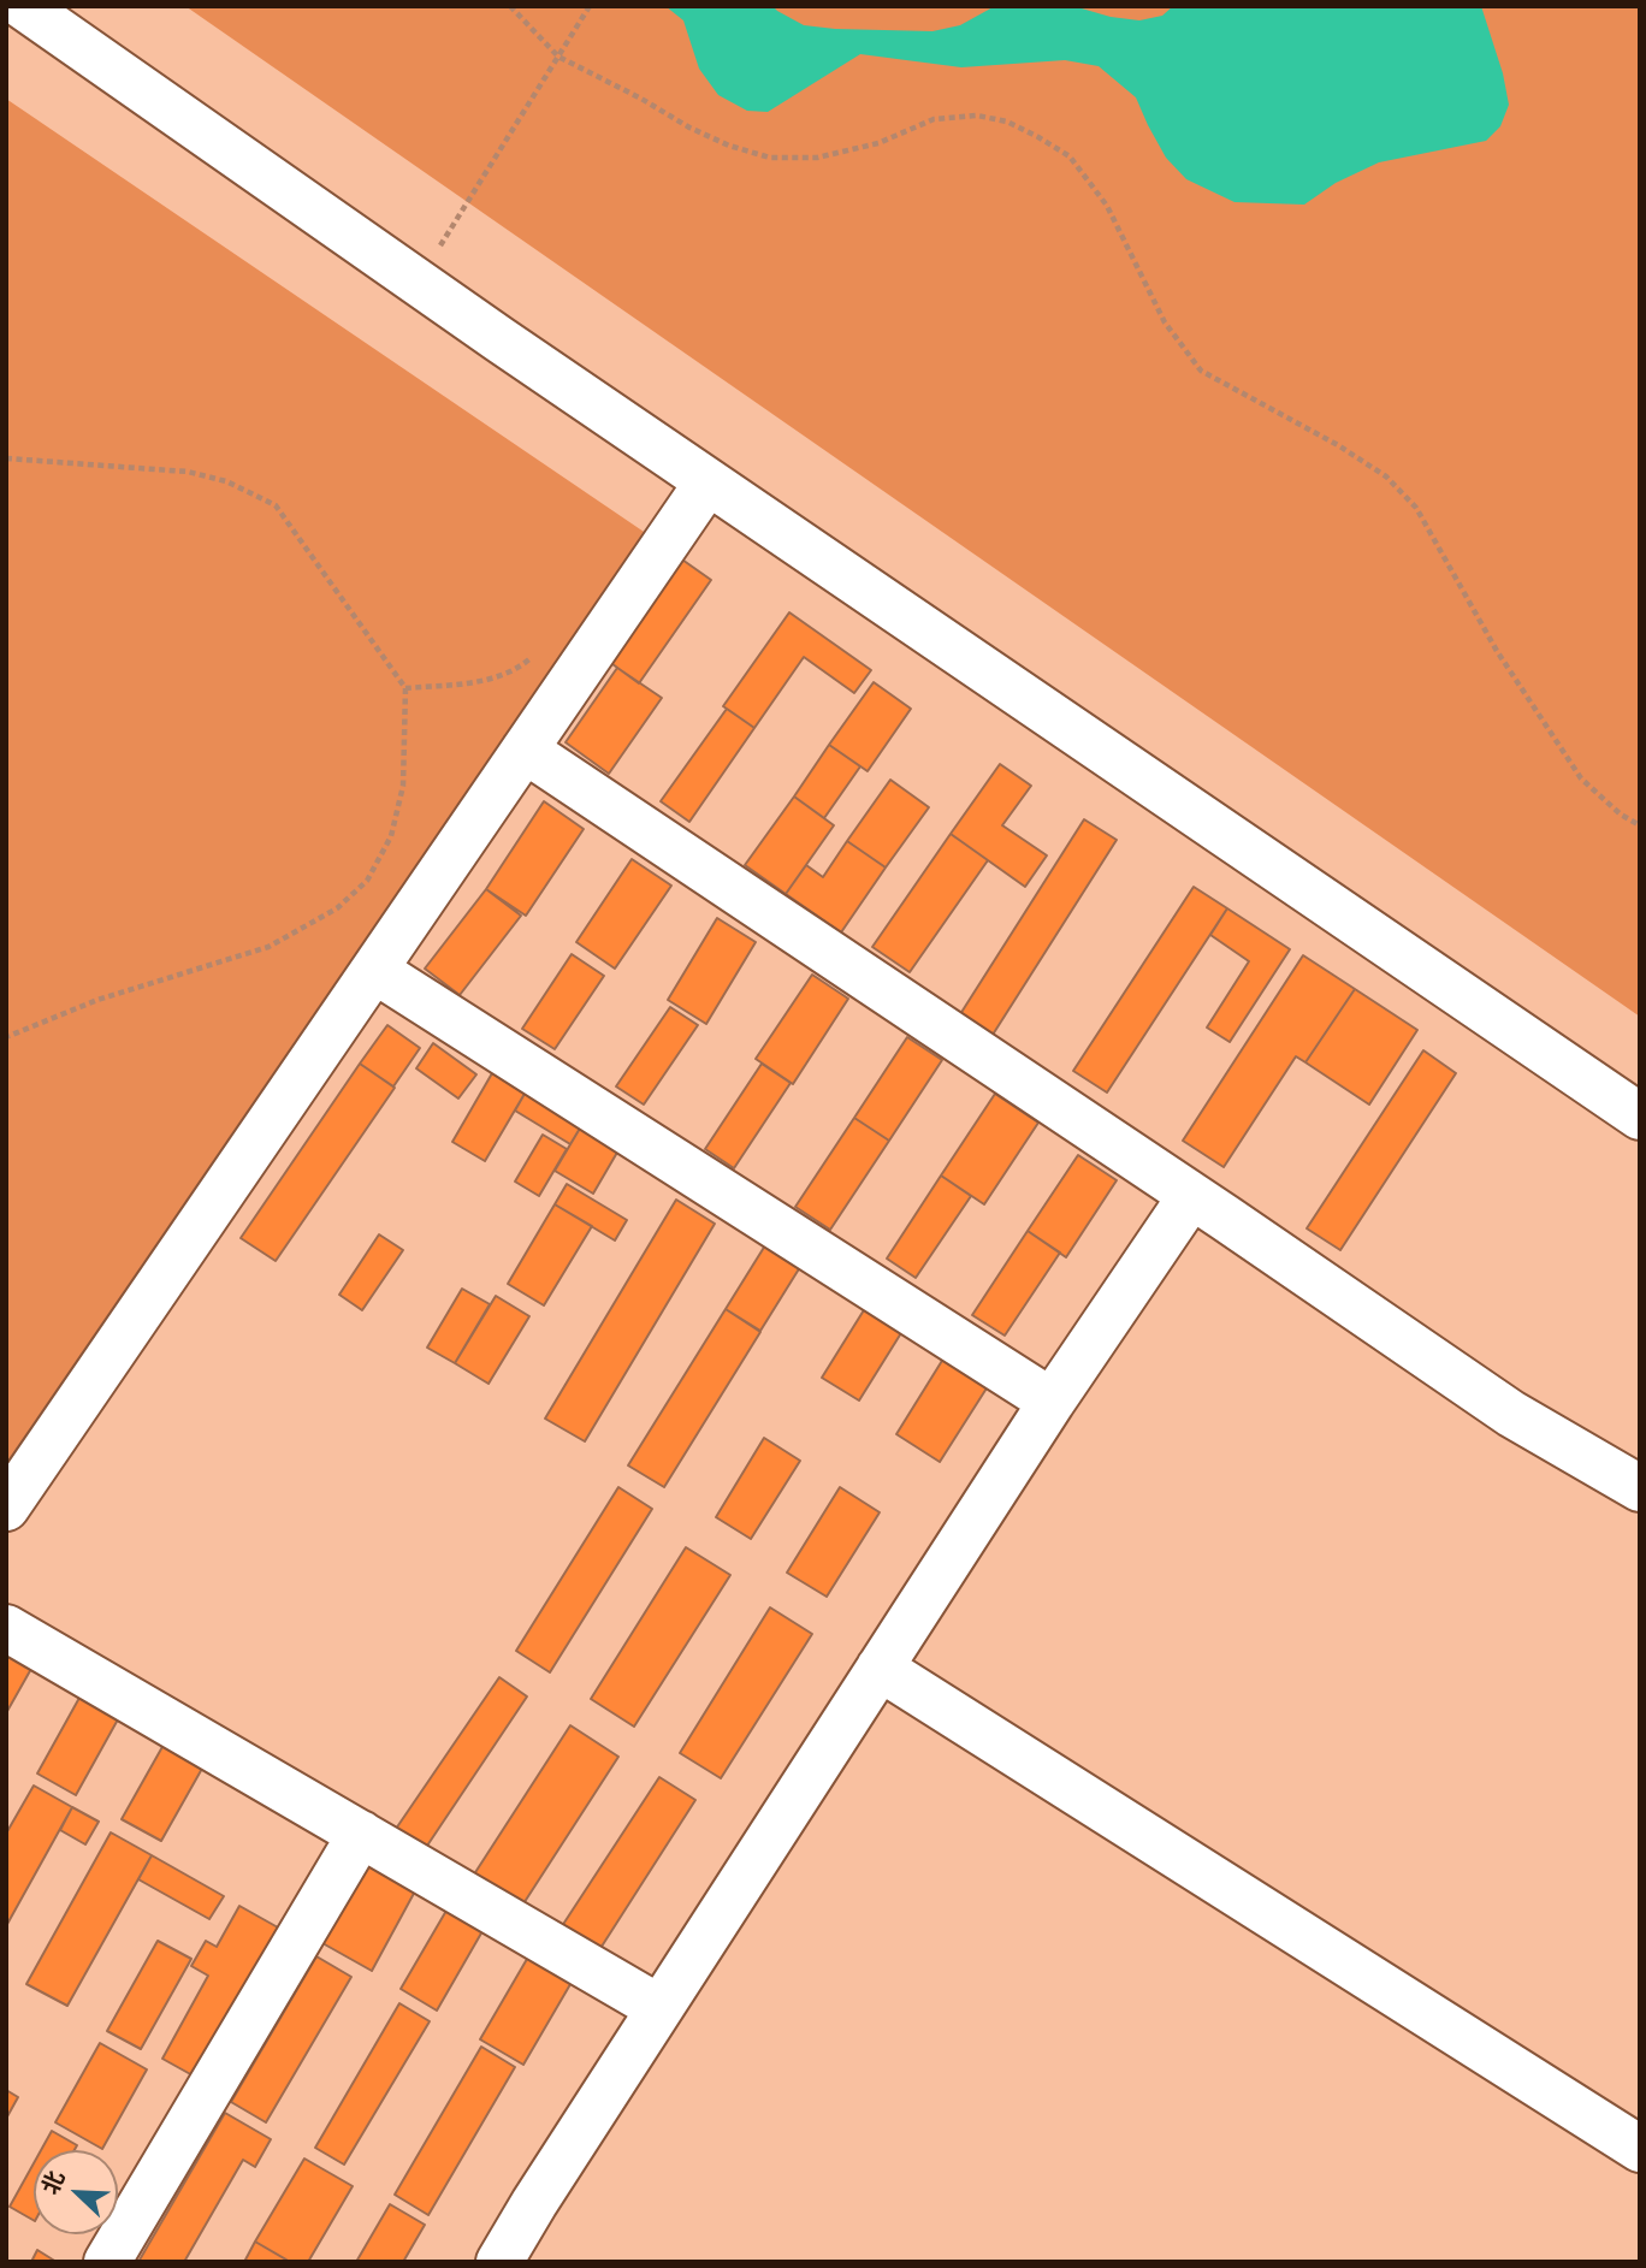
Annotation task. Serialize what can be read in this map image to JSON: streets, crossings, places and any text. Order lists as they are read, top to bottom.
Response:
{
  "north": "top left"
}
